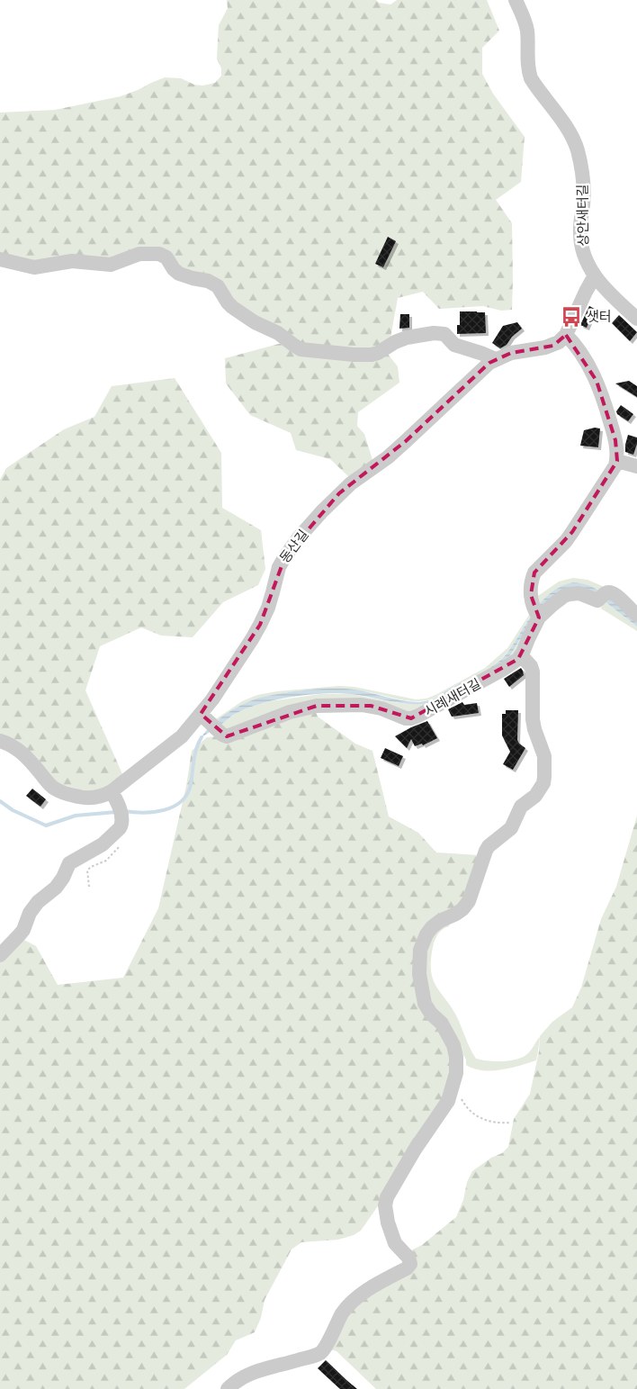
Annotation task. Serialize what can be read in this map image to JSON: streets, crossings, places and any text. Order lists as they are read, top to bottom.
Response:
{
  "streets": {
    "street": ["상안새터길", "동산길", "시례새터길"]
  },
  "crossings": [
    ["동산길", "시례새터길"]
  ],
  "places": {
    "bus stop": ["샛터"]
  }
}
